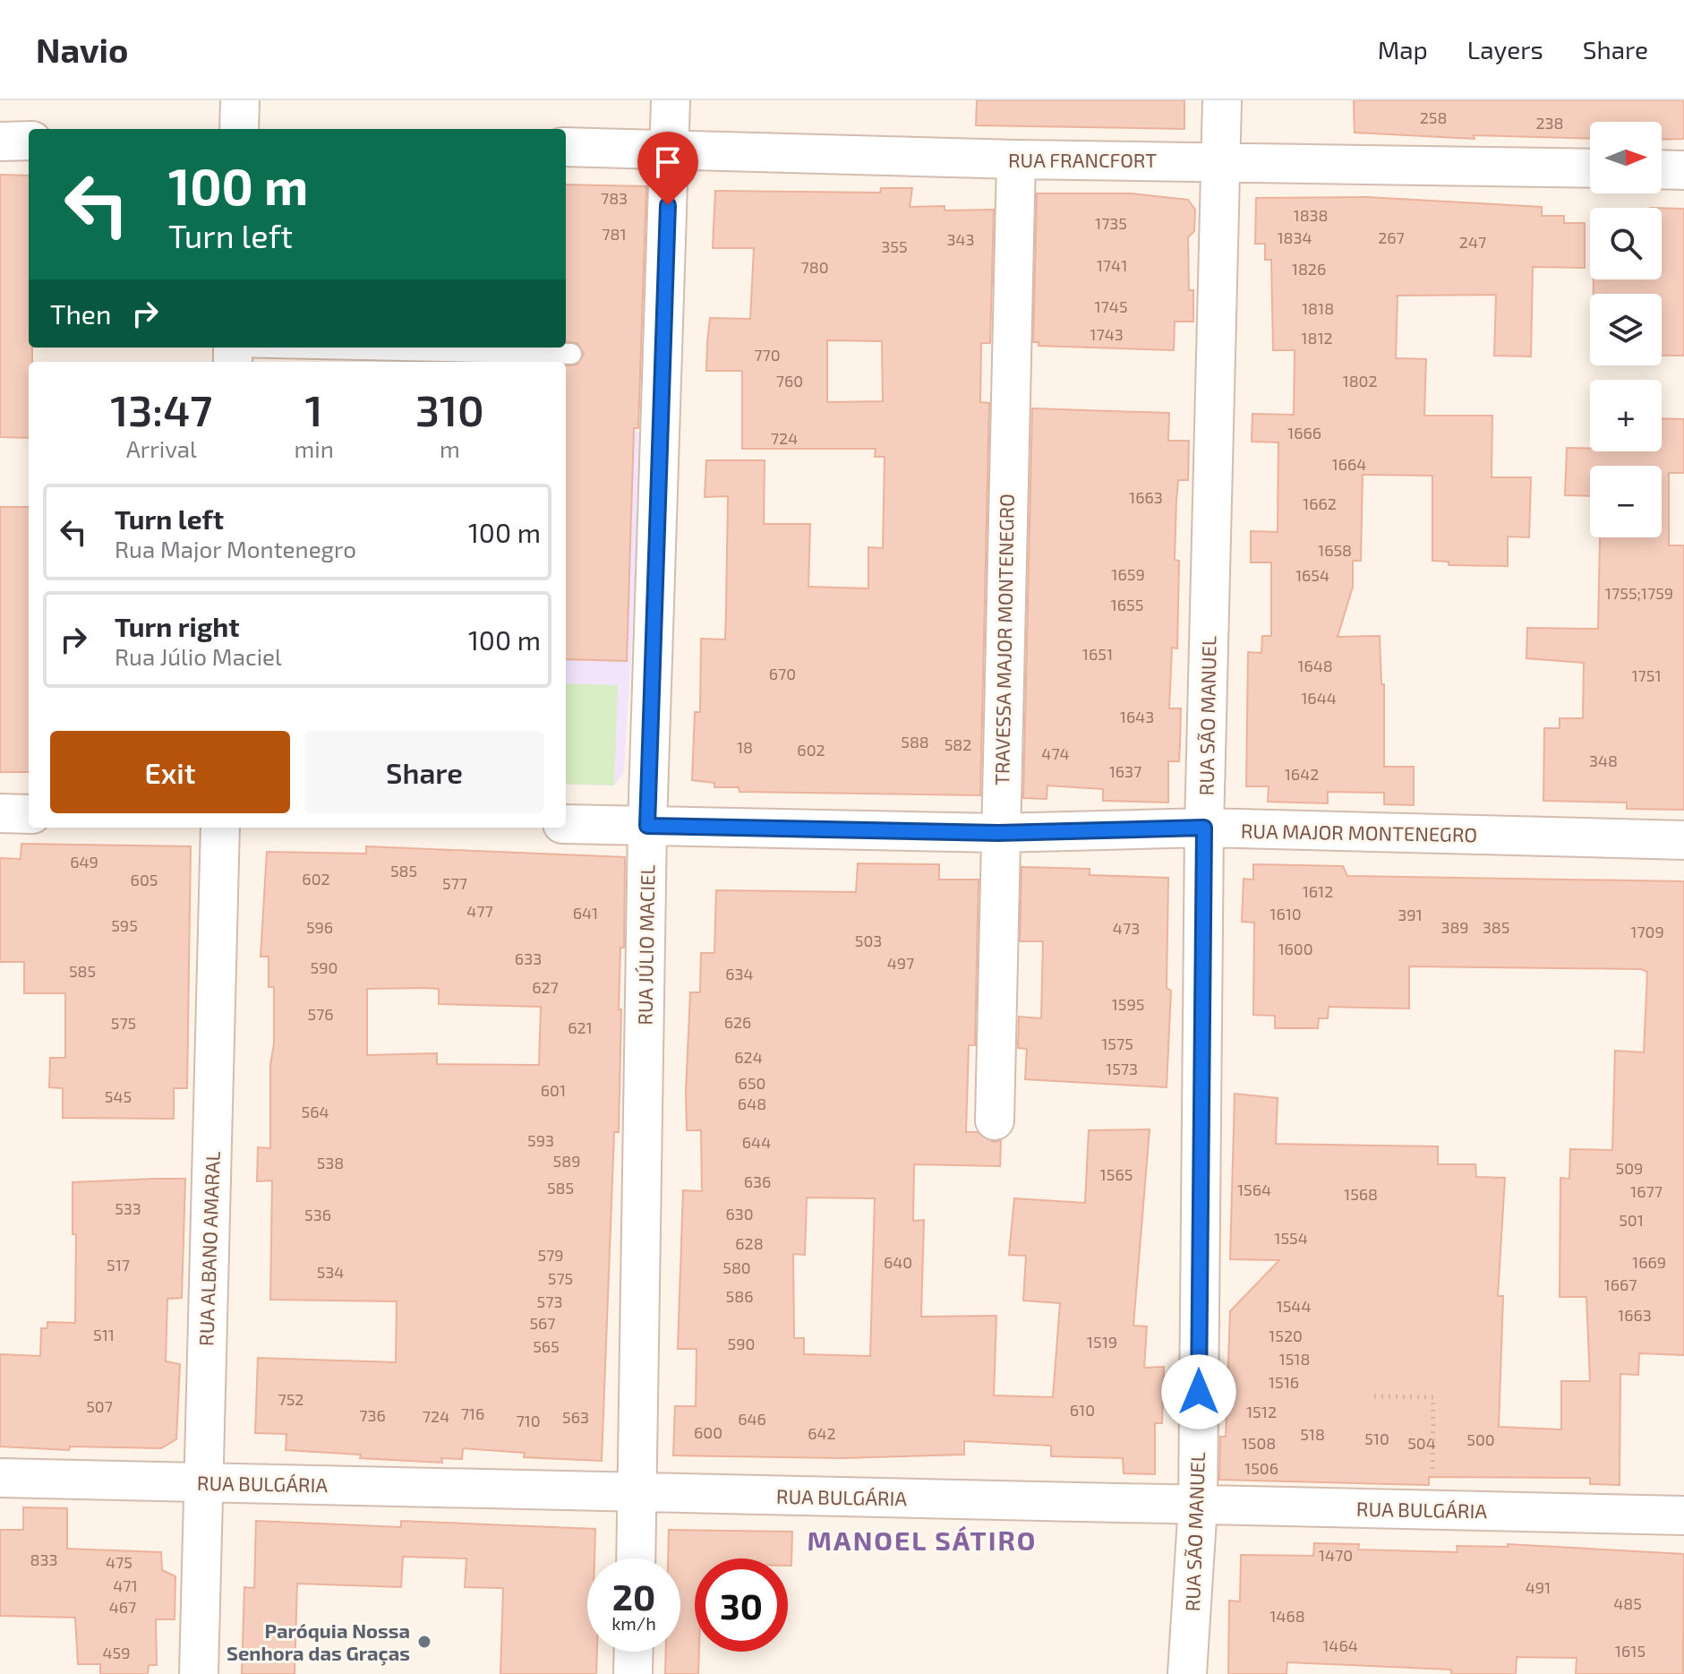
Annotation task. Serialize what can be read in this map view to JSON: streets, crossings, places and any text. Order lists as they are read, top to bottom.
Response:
{
  "streets": {
    "street": [
      "RUA FRANCFORT",
      "TRAVESSA MAJOR MONTENEGRO",
      "RUA SÃO MANUEL",
      "RUA MAJOR MONTENEGRO",
      "RUA JÚLIO MACIEL",
      "RUA ALBANO AMARAL",
      "RUA BULGÁRIA"
    ]
  },
  "crossings": [
    ["RUA FRANCFORT", "TRAVESSA MAJOR MONTENEGRO"],
    ["RUA FRANCFORT", "RUA SÃO MANUEL"],
    ["RUA FRANCFORT", "RUA JÚLIO MACIEL"],
    ["TRAVESSA MAJOR MONTENEGRO", "RUA MAJOR MONTENEGRO"],
    ["RUA SÃO MANUEL", "RUA MAJOR MONTENEGRO"],
    ["RUA SÃO MANUEL", "RUA BULGÁRIA"],
    ["RUA MAJOR MONTENEGRO", "RUA JÚLIO MACIEL"],
    ["RUA JÚLIO MACIEL", "RUA BULGÁRIA"],
    ["RUA ALBANO AMARAL", "RUA BULGÁRIA"]
  ],
  "districts": ["MANOEL SÁTIRO"],
  "places": ["Paróquia Nossa Senhora das Graças"],
  "house_numbers": [
    "258",
    "238",
    "783",
    "1838",
    "1735",
    "781",
    "1834",
    "267",
    "343",
    "247",
    "355",
    "1741",
    "780",
    "1826",
    "1745",
    "1818",
    "1743",
    "1812",
    "770",
    "760",
    "1802",
    "1666",
    "724",
    "1664",
    "1663",
    "1662",
    "1658",
    "1659",
    "1654",
    "1755;1759",
    "1655",
    "1651",
    "1648",
    "670",
    "1751",
    "1644",
    "1643",
    "588",
    "582",
    "18",
    "602",
    "474",
    "348",
    "1637",
    "1642",
    "649",
    "585",
    "602",
    "605",
    "577",
    "1612",
    "477",
    "641",
    "1610",
    "391",
    "595",
    "596",
    "389",
    "385",
    "473",
    "1709",
    "503",
    "1600",
    "633",
    "497",
    "590",
    "585",
    "634",
    "627",
    "1595",
    "576",
    "626",
    "575",
    "621",
    "1575",
    "624",
    "1573",
    "650",
    "601",
    "545",
    "648",
    "564",
    "593",
    "644",
    "589",
    "538",
    "509",
    "1565",
    "636",
    "585",
    "1564",
    "1677",
    "1568",
    "533",
    "630",
    "536",
    "501",
    "1554",
    "628",
    "579",
    "640",
    "1669",
    "517",
    "580",
    "534",
    "575",
    "1667",
    "586",
    "573",
    "1544",
    "1663",
    "567",
    "511",
    "1520",
    "1519",
    "590",
    "565",
    "1518",
    "1516",
    "752",
    "507",
    "610",
    "1512",
    "716",
    "736",
    "724",
    "563",
    "646",
    "710",
    "600",
    "642",
    "518",
    "510",
    "500",
    "1508",
    "504",
    "1506",
    "1470",
    "833",
    "475",
    "471",
    "491",
    "485",
    "467",
    "1468",
    "1464",
    "1615",
    "459"
  ],
  "north": "right",
  "page": {
    "header": "Navio",
    "nav": ["Map", "Layers", "Share"],
    "map_buttons": ["+", "−"],
    "turn": ["100 m", "Turn left"],
    "then": "Then",
    "eta": [
      "13:47",
      "Arrival",
      "1",
      "min",
      "310",
      "m"
    ],
    "list": [
      {
        "name": "Turn left",
        "note": "Rua Major Montenegro",
        "value": "100 m"
      },
      {
        "name": "Turn right",
        "note": "Rua Júlio Maciel",
        "value": "100 m"
      }
    ],
    "buttons": ["Exit", "Share"],
    "speed": "20 km/h",
    "limit": "30"
  }
}
